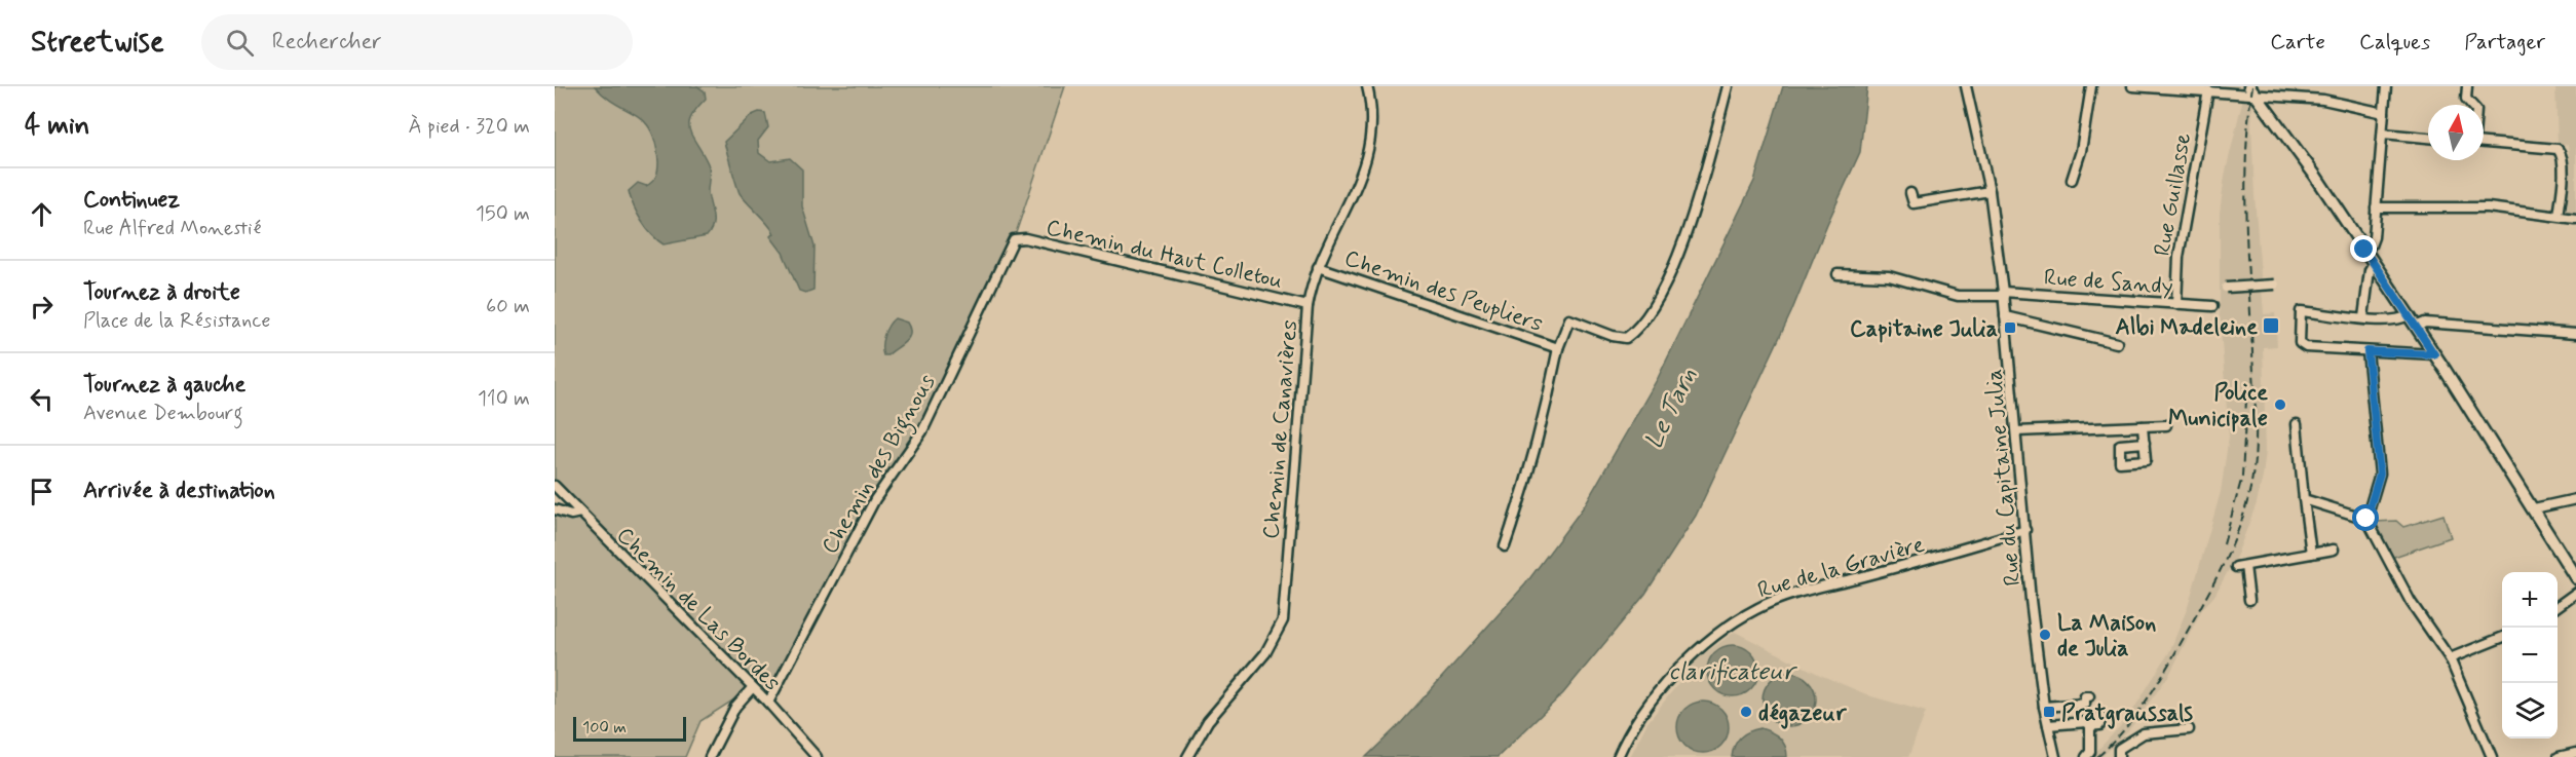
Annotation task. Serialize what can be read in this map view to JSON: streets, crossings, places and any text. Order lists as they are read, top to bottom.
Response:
{
  "streets": {
    "street": [
      "Rue Guillasse",
      "Chemin du Haut Colletou",
      "Rue de Sandy",
      "Chemin des Peupliers",
      "Chemin de Canavières",
      "Chemin des Bignous",
      "Rue du Capitaine Julia",
      "Rue de la Gravière",
      "Chemin de Las Bordes"
    ]
  },
  "crossings": [
    ["Rue Guillasse", "Rue de Sandy"],
    ["Chemin du Haut Colletou", "Chemin de Canavières"],
    ["Chemin du Haut Colletou", "Chemin des Bignous"],
    ["Rue de Sandy", "Rue du Capitaine Julia"],
    ["Chemin des Peupliers", "Chemin de Canavières"],
    ["Chemin des Bignous", "Chemin de Las Bordes"],
    ["Rue du Capitaine Julia", "Rue de la Gravière"]
  ],
  "water": ["Le Tarn", "clarificateur"],
  "places": {
    "transit": ["Albi Madeleine", "Capitaine Julia", "Pratgraussals"],
    "other": ["Police Municipale", "La Maison de Julia", "dégazeur"]
  },
  "scale_bar": "100 m",
  "north": "top",
  "page": {
    "header": "Streetwise",
    "search": "Rechercher",
    "nav": ["Carte", "Calques", "Partager"],
    "heading": ["4 min", "À pied · 320 m"],
    "list": [
      ["Continuez", "Rue Alfred Monestié", "150 m"],
      ["Tournez à droite", "Place de la Résistance", "60 m"],
      ["Tournez à gauche", "Avenue Dembourg", "110 m"],
      "Arrivée à destination"
    ],
    "map_buttons": ["+", "−"],
    "scale": "100 m"
  }
}
